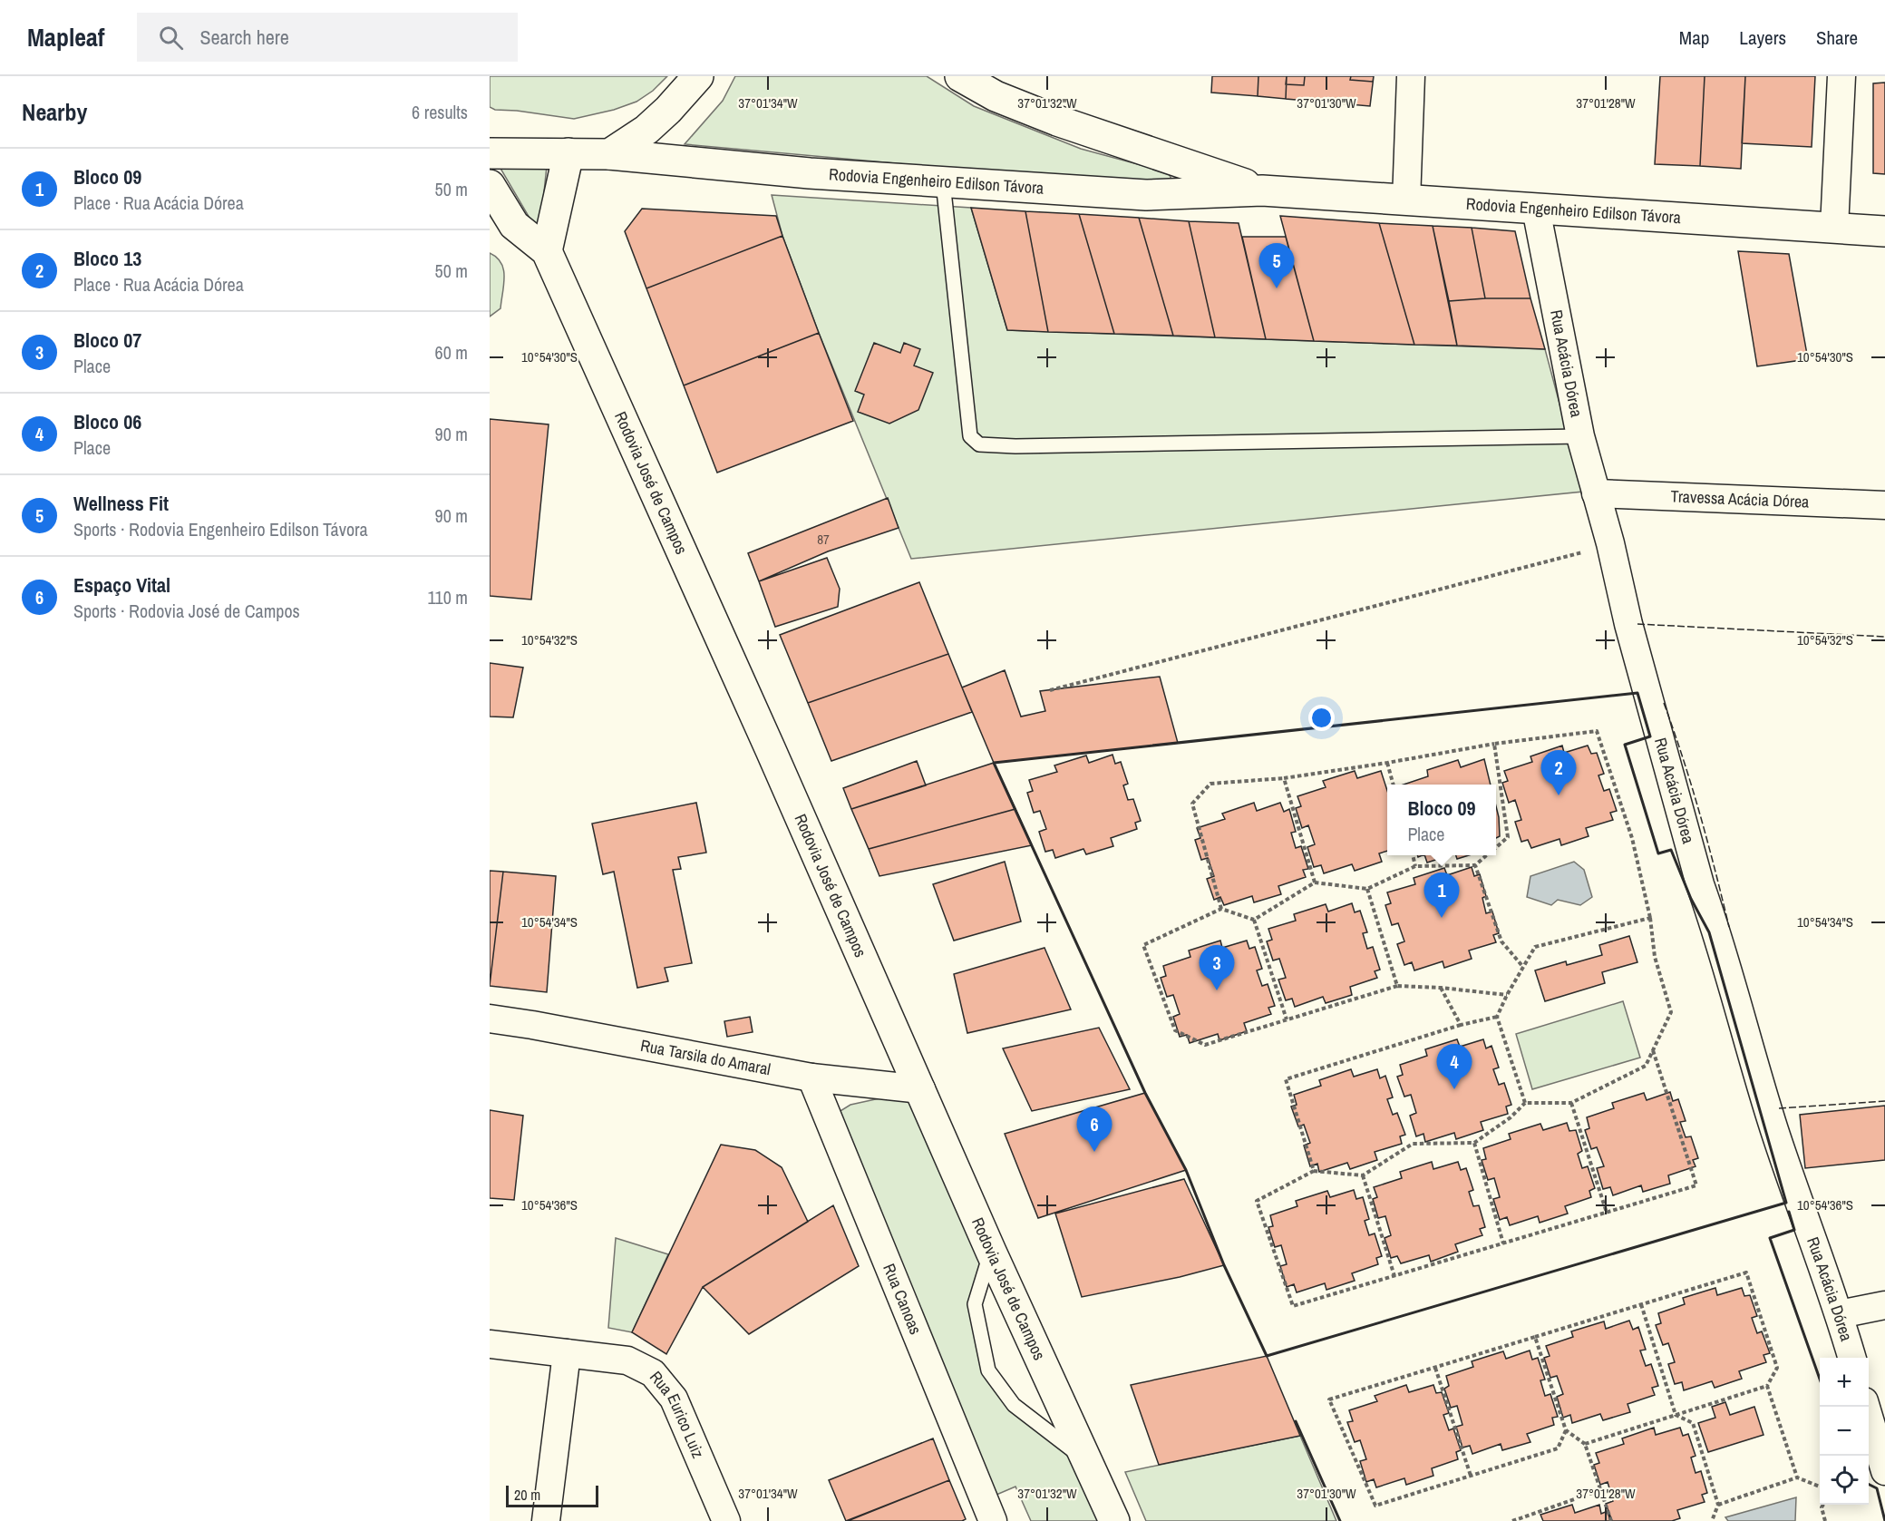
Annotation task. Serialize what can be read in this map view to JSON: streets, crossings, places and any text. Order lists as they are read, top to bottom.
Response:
{
  "streets": {
    "main road": ["Rodovia Engenheiro Edilson Távora", "Rodovia José de Campos"],
    "street": [
      "Rua Acácia Dórea",
      "Travessa Acácia Dórea",
      "Rua Tarsila do Amaral",
      "Rua Canoas",
      "Rua Eurico Luiz"
    ]
  },
  "crossings": [
    ["Rodovia Engenheiro Edilson Távora", "Rua Acácia Dórea"],
    ["Rua Acácia Dórea", "Travessa Acácia Dórea"],
    ["Rodovia José de Campos", "Rua Tarsila do Amaral"],
    ["Rua Tarsila do Amaral", "Rua Canoas"]
  ],
  "house_numbers": ["87"],
  "scale_bar": "20 m",
  "page": {
    "header": "Mapleaf",
    "search": "Search here",
    "nav": ["Map", "Layers", "Share"],
    "heading": ["Nearby", "6 results"],
    "list": [
      {
        "mark": "1",
        "name": "Bloco 09",
        "note": "Place · Rua Acácia Dórea",
        "value": "50 m"
      },
      {
        "mark": "2",
        "name": "Bloco 13",
        "note": "Place · Rua Acácia Dórea",
        "value": "50 m"
      },
      {
        "mark": "3",
        "name": "Bloco 07",
        "note": "Place",
        "value": "60 m"
      },
      {
        "mark": "4",
        "name": "Bloco 06",
        "note": "Place",
        "value": "90 m"
      },
      {
        "mark": "5",
        "name": "Wellness Fit",
        "note": "Sports · Rodovia Engenheiro Edilson Távora",
        "value": "90 m"
      },
      {
        "mark": "6",
        "name": "Espaço Vital",
        "note": "Sports · Rodovia José de Campos",
        "value": "110 m"
      }
    ],
    "pins": [
      "5",
      "2",
      "1",
      "3",
      "4",
      "6"
    ],
    "popup": ["Bloco 09", "Place"],
    "map_buttons": ["+", "−"],
    "scale": "20 m"
  },
  "coordinates": [
    "37°01'34\"W",
    "37°01'32\"W",
    "37°01'30\"W",
    "37°01'28\"W",
    "10°54'30\"S",
    "10°54'32\"S",
    "10°54'34\"S",
    "10°54'36\"S"
  ]
}
